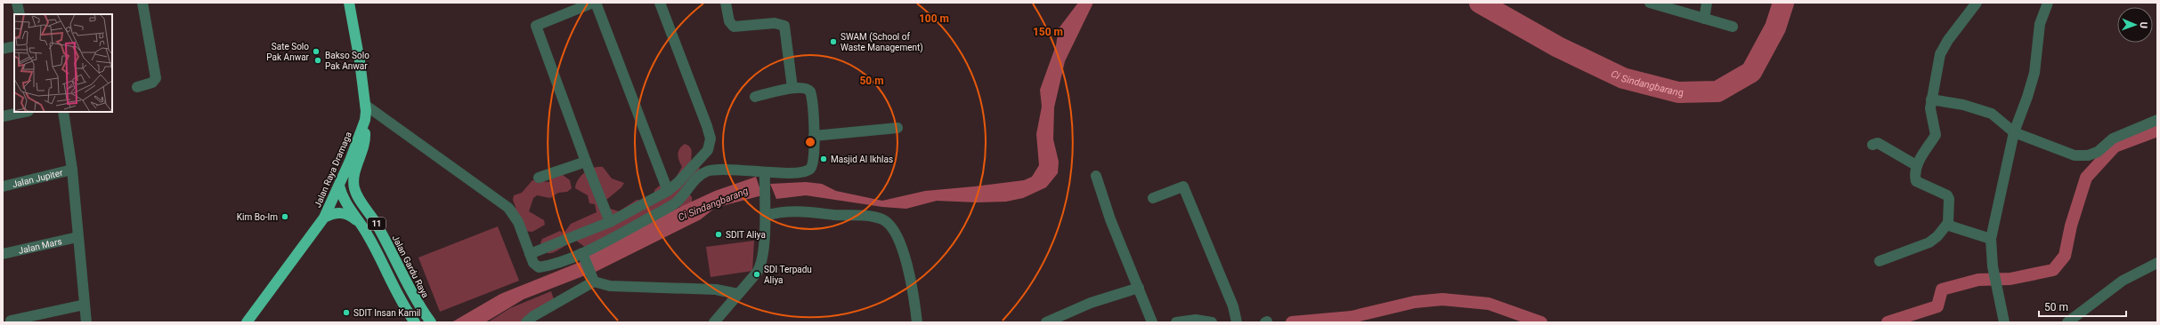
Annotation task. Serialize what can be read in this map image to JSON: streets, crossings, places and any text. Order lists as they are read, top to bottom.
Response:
{
  "streets": {
    "highway": ["Jalan Raya Dramaga", "11", "Jalan Gardu Raya"],
    "street": ["Jalan Jupiter", "Jalan Mars"]
  },
  "crossings": [
    ["Jalan Raya Dramaga", "11"],
    ["Jalan Raya Dramaga", "Jalan Gardu Raya"]
  ],
  "water": ["Ci Sindangbarang"],
  "places": [
    "SWAM (School of Waste Management)",
    "Sate Solo Pak Anwar",
    "Bakso Solo Pak Anwar",
    "Masjid Al Ikhlas",
    "Kim Bo-Im",
    "SDIT Aliya",
    "SDI Terpadu Aliya",
    "SDIT Insan Kamil"
  ],
  "scale_bar": "50 m",
  "north": "right",
  "rings": ["100 m", "150 m", "50 m"]
}
